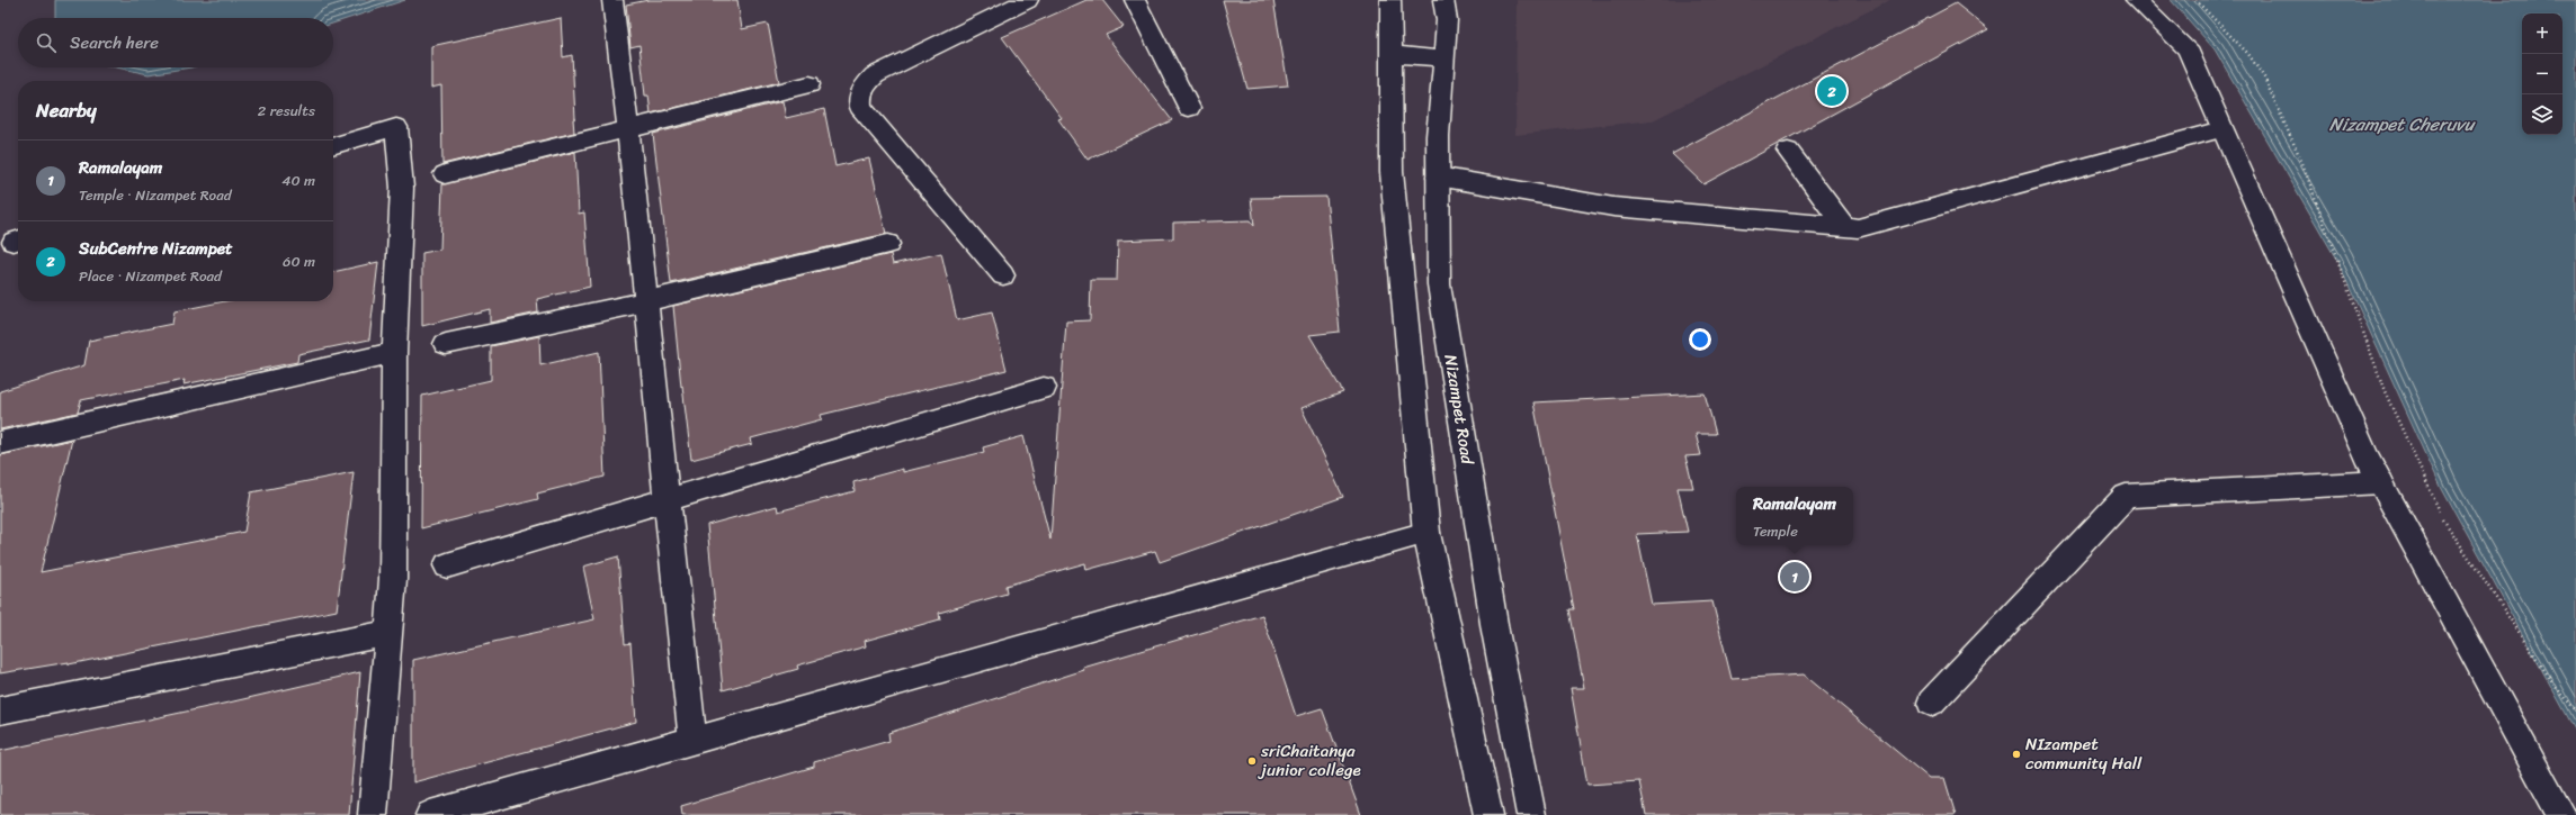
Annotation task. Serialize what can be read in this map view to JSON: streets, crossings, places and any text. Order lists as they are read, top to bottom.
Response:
{
  "streets": {
    "street": ["Nizampet Road"]
  },
  "water": ["Nizampet Cheruvu"],
  "places": ["NIzampet community Hall", "sriChaitanya junior college"],
  "page": {
    "map_buttons": ["+", "−"],
    "search": "Search here",
    "pins": ["2", "1"],
    "heading": ["Nearby", "2 results"],
    "list": [
      {
        "mark": "1",
        "name": "Ramalayam",
        "note": "Temple · Nizampet Road",
        "value": "40 m"
      },
      {
        "mark": "2",
        "name": "SubCentre Nizampet",
        "note": "Place · Nizampet Road",
        "value": "60 m"
      }
    ],
    "popup": ["Ramalayam", "Temple"]
  }
}
